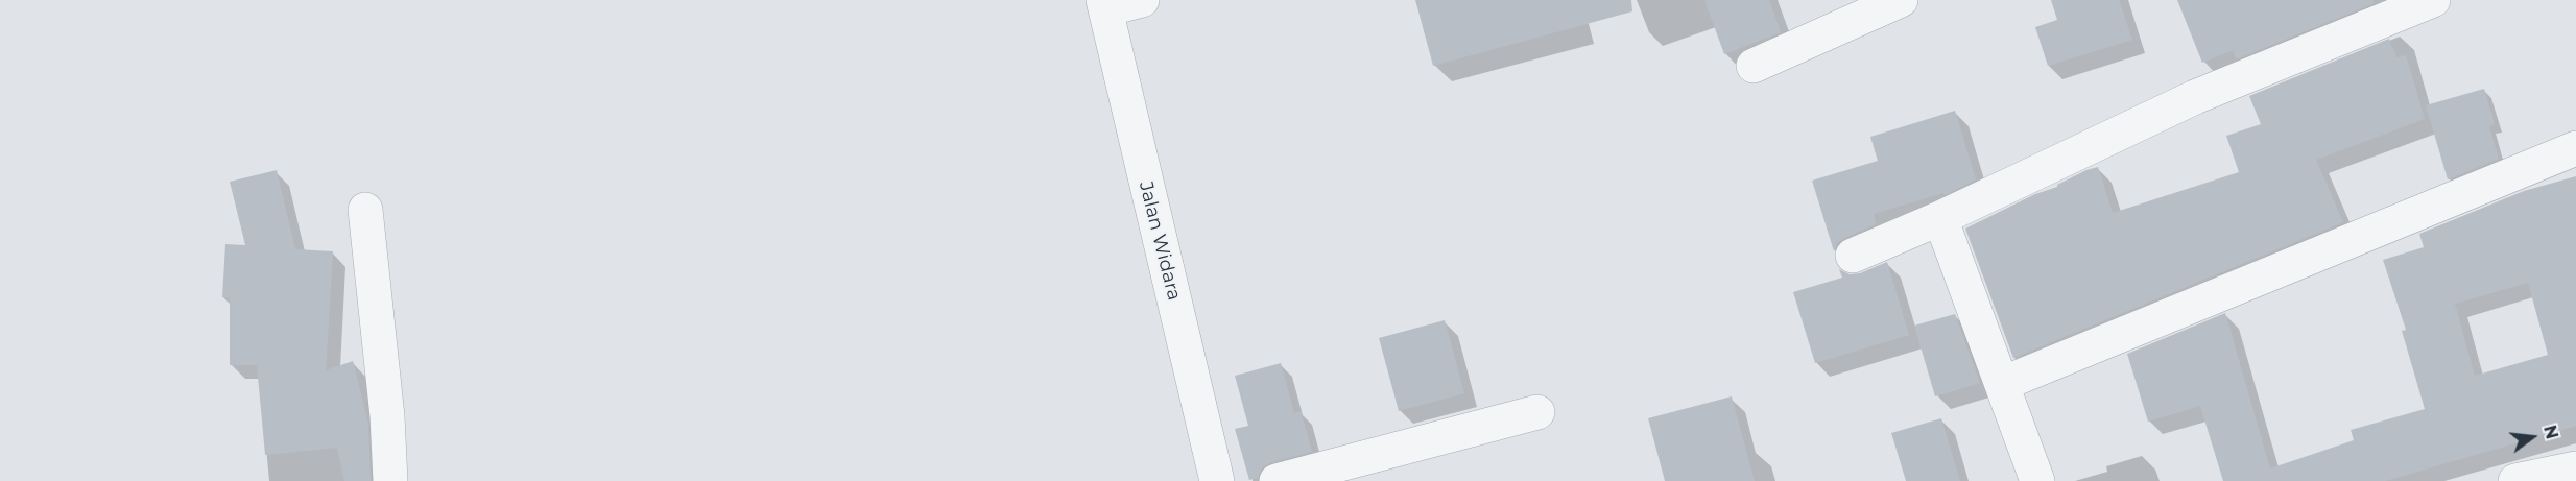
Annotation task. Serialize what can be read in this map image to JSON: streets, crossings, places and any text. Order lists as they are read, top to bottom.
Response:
{
  "streets": {
    "street": ["Jalan Widara"]
  },
  "north": "right"
}
